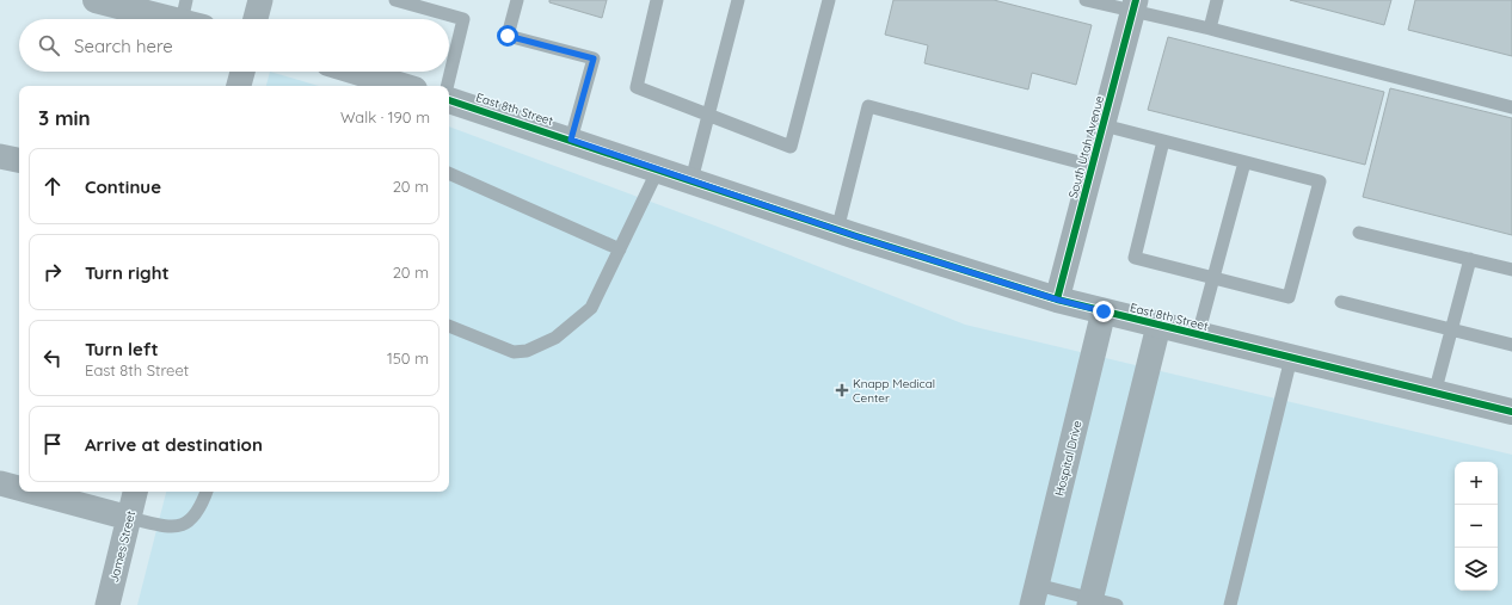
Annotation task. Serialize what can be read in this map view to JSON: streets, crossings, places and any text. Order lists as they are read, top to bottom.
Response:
{
  "streets": {
    "street": [
      "East 8th Street",
      "South Utah Avenue",
      "Hospital Drive",
      "James Street"
    ]
  },
  "crossings": [
    ["East 8th Street", "South Utah Avenue"],
    ["East 8th Street", "Hospital Drive"]
  ],
  "places": {
    "health": ["Knapp Medical Center"]
  },
  "page": {
    "search": "Search here",
    "heading": ["3 min", "Walk · 190 m"],
    "list": [
      ["Continue", "20 m"],
      ["Turn right", "20 m"],
      ["Turn left", "East 8th Street", "150 m"],
      "Arrive at destination"
    ],
    "map_buttons": ["+", "−"]
  }
}
